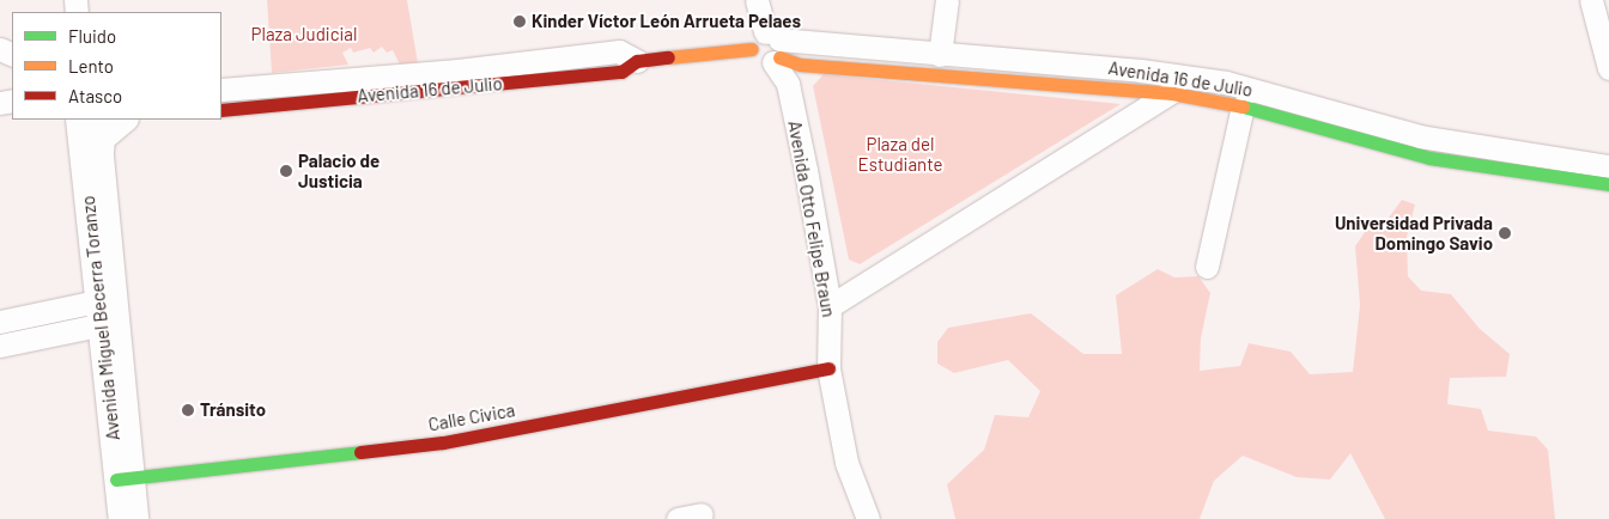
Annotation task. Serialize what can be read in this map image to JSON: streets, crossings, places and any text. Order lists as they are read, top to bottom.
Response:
{
  "streets": {
    "street": [
      "Avenida 16 de Julio",
      "Avenida Otto Felipe Braun",
      "Avenida Miguel Becerra Toranzo",
      "Calle Cívica"
    ]
  },
  "crossings": [
    ["Avenida 16 de Julio", "Avenida Otto Felipe Braun"],
    ["Avenida Otto Felipe Braun", "Calle Cívica"],
    ["Avenida Miguel Becerra Toranzo", "Calle Cívica"]
  ],
  "parks": ["Plaza Judicial", "Plaza del Estudiante"],
  "places": [
    "Kinder Víctor León Arrueta Pelaes",
    "Palacio de Justicia",
    "Universidad Privada Domingo Savio",
    "Tránsito"
  ],
  "legend": ["Fluido", "Lento", "Atasco"]
}
